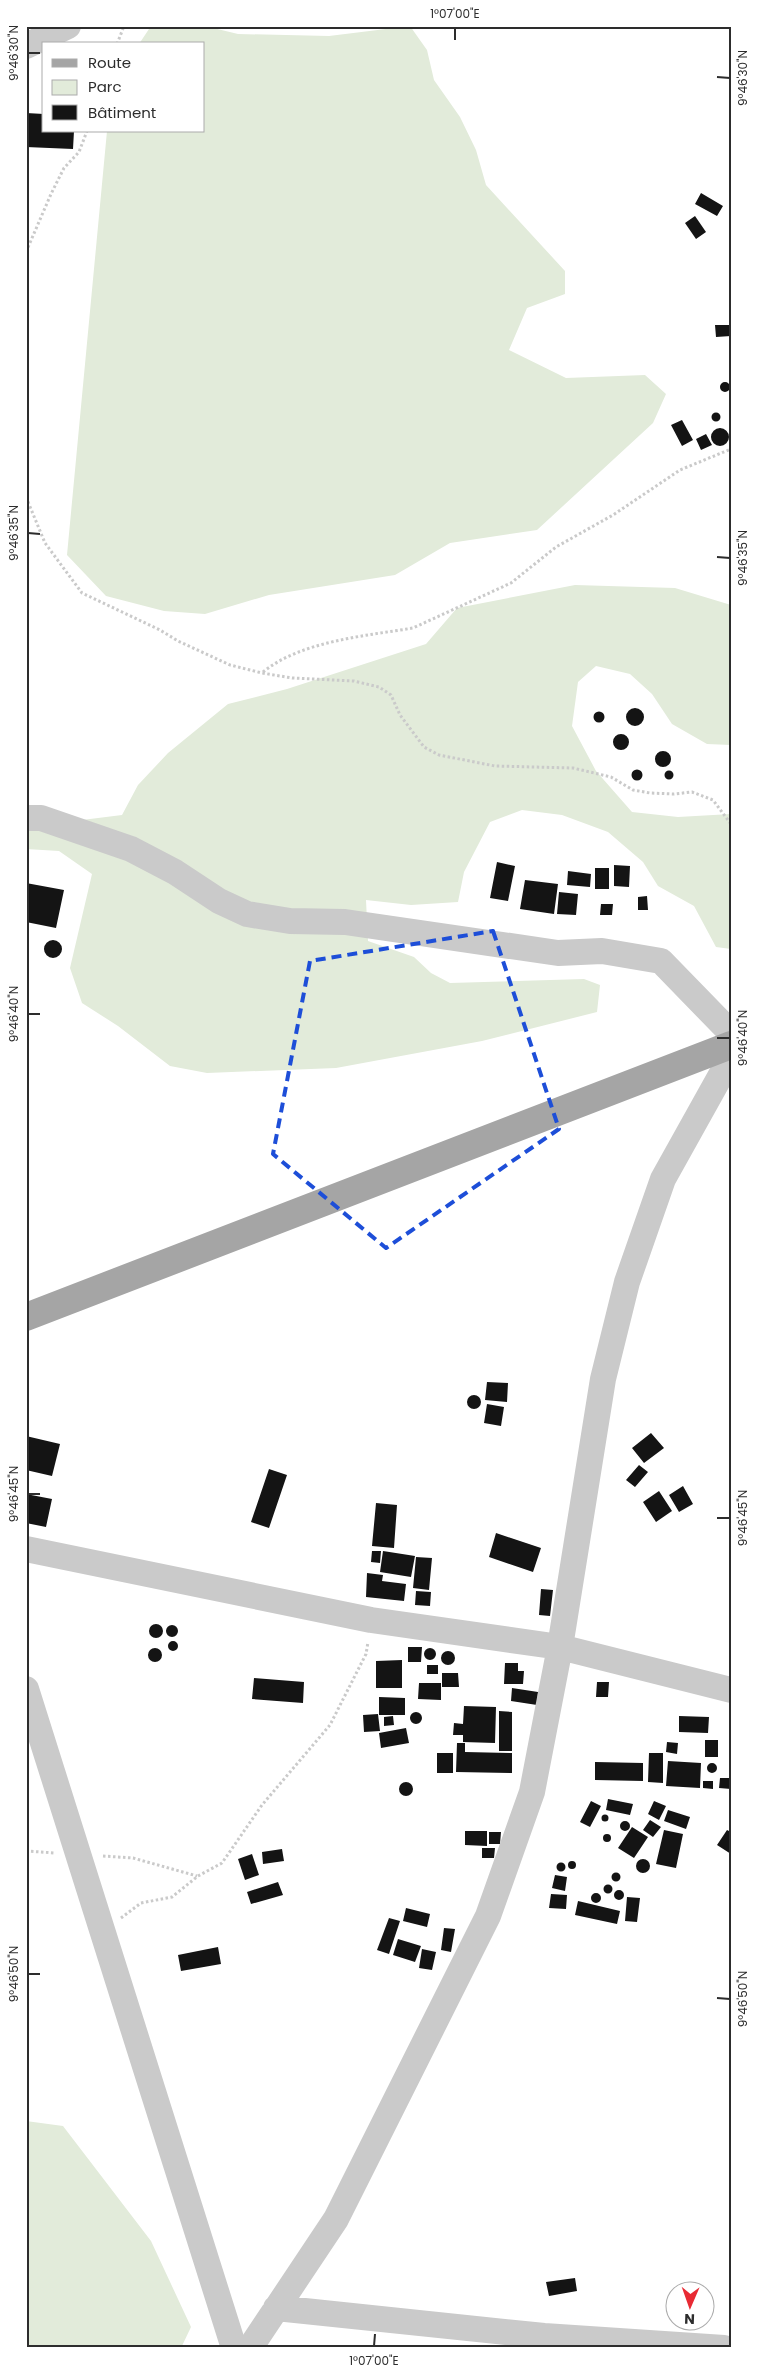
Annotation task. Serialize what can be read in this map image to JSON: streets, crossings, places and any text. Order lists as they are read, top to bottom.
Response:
{
  "legend": ["Route", "Parc", "Bâtiment"],
  "north": "bottom",
  "coordinates": [
    "1°07'00\"E",
    "9°46'30\"N",
    "9°46'35\"N",
    "9°46'40\"N",
    "9°46'45\"N",
    "9°46'50\"N"
  ]
}
